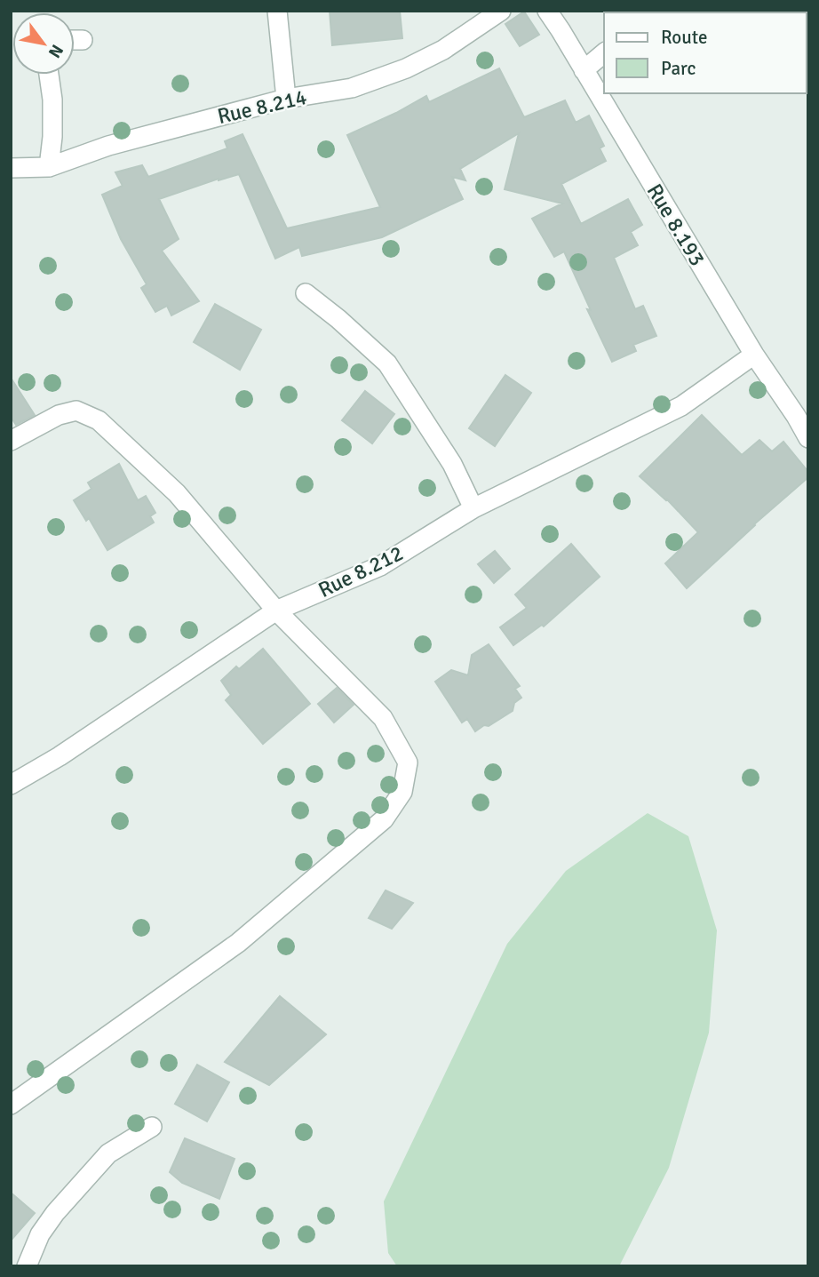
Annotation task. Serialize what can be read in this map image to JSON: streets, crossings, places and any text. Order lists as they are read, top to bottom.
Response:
{
  "streets": {
    "street": ["Rue 8.214", "Rue 8.193", "Rue 8.212"]
  },
  "crossings": [
    ["Rue 8.193", "Rue 8.212"]
  ],
  "legend": ["Route", "Parc"],
  "north": "bottom right"
}
